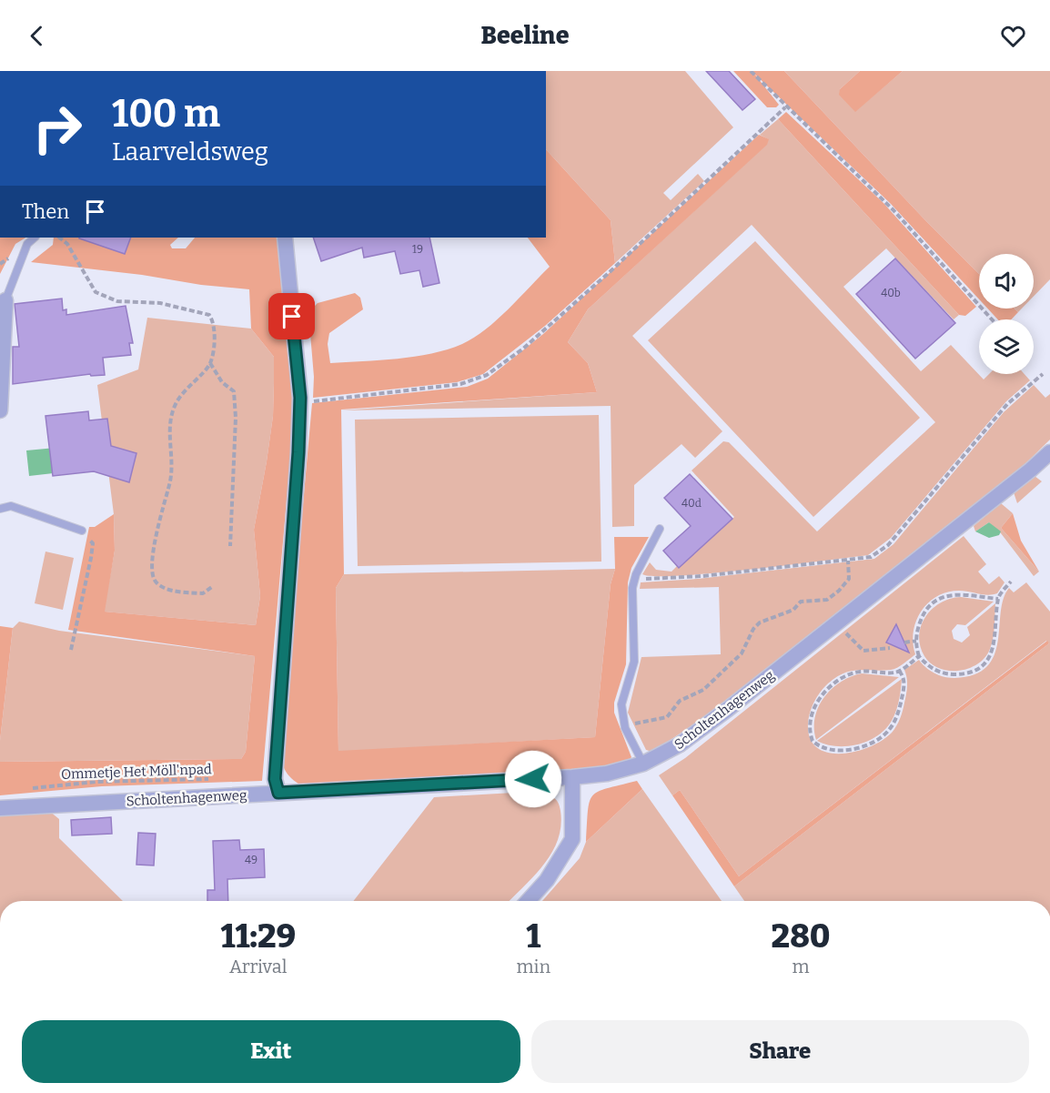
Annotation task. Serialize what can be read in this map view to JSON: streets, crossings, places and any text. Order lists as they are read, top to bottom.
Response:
{
  "streets": {
    "street": ["Scholtenhagenweg"],
    "path": ["Ommetje Het Möll'npad"]
  },
  "house_numbers": [
    "19",
    "40b",
    "40d",
    "49"
  ],
  "page": {
    "header": "Beeline",
    "turn": ["100 m", "Laarveldsweg"],
    "then": "Then",
    "eta": [
      "11:29",
      "Arrival",
      "1",
      "min",
      "280",
      "m"
    ],
    "buttons": ["Exit", "Share"]
  }
}
